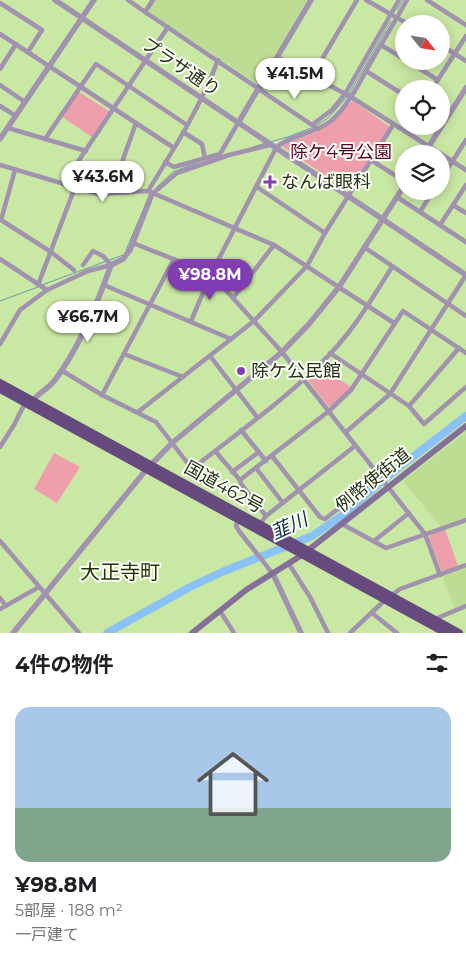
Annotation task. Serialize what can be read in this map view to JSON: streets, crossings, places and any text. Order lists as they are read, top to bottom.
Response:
{
  "streets": {
    "highway": ["国道462号"],
    "main road": ["例幣使街道"],
    "street": ["プラザ通り"]
  },
  "crossings": [
    ["例幣使街道", "国道462号"]
  ],
  "districts": ["大正寺町"],
  "water": ["韮川"],
  "parks": ["除ケ4号公園"],
  "places": {
    "health": ["なんば眼科"],
    "other": ["除ケ公民館"]
  },
  "north": "bottom right",
  "page": {
    "price": [
      "¥41.5M",
      "¥43.6M",
      "¥98.8M",
      "¥66.7M"
    ],
    "heading": "4件の物件",
    "list": [
      {
        "name": "¥98.8M",
        "note": "5部屋 · 188 m² · 一戸建て"
      }
    ]
  }
}
